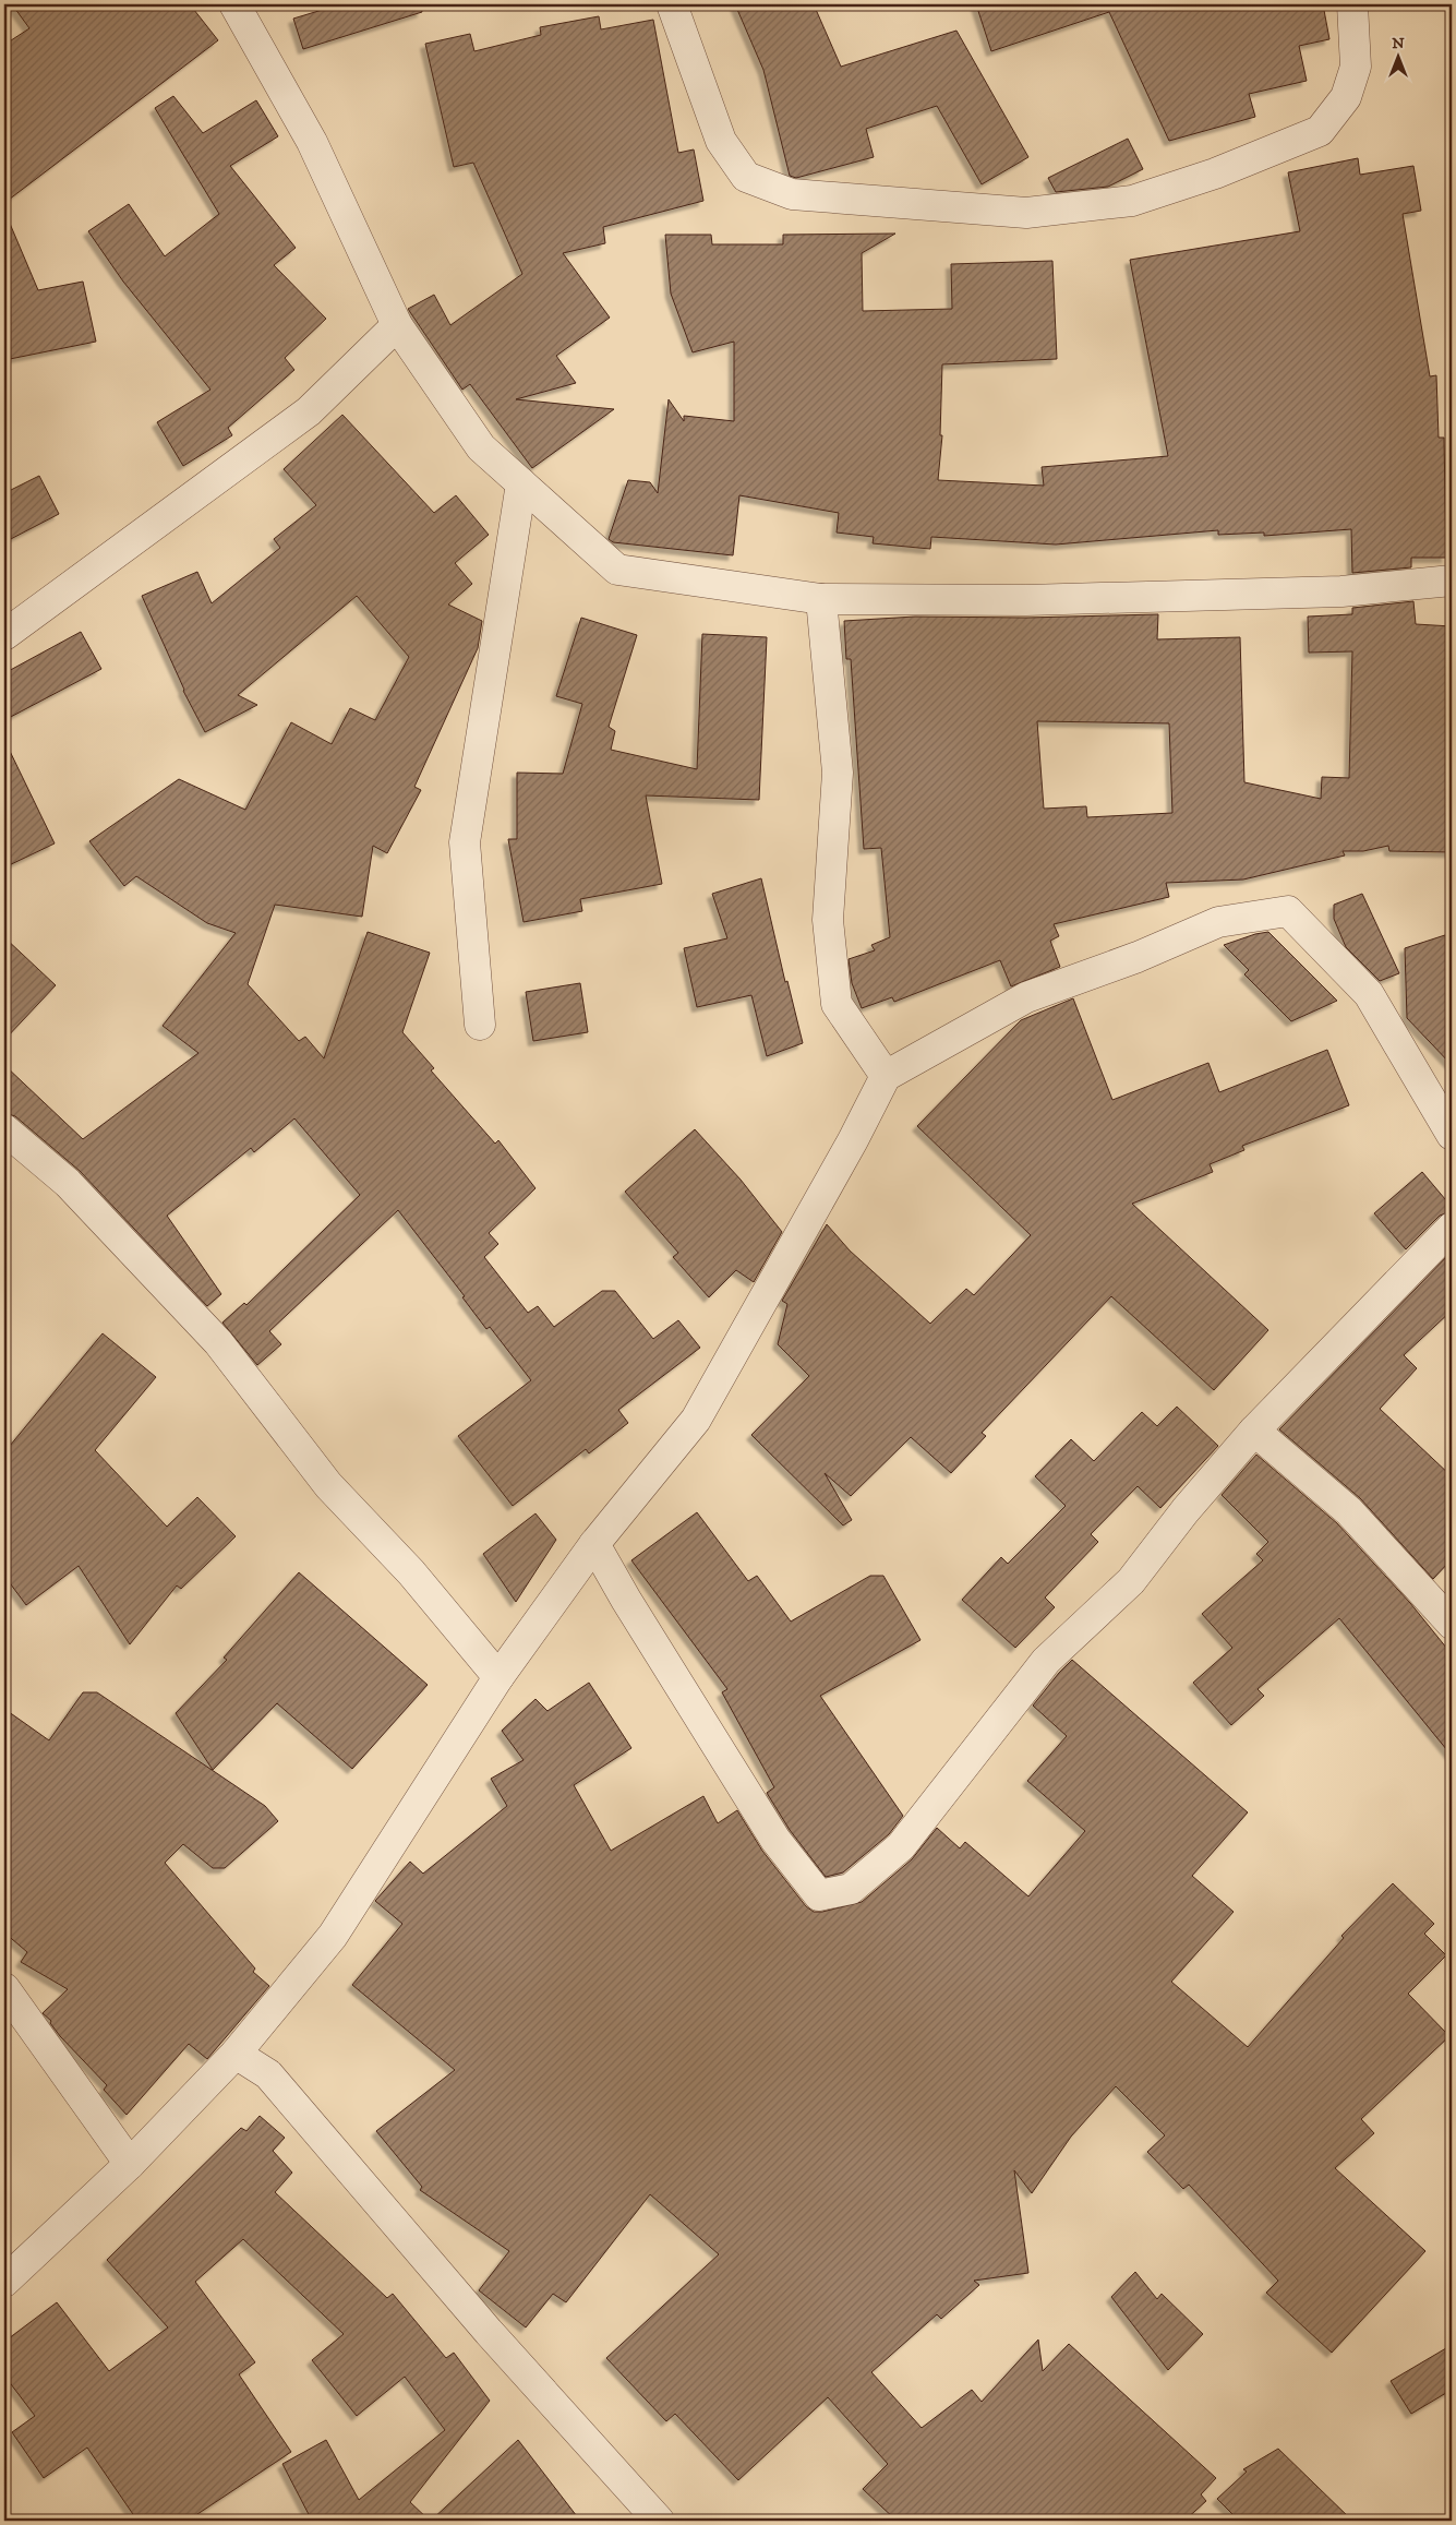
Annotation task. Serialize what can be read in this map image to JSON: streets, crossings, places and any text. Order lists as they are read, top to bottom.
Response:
{
  "north": "top"
}
